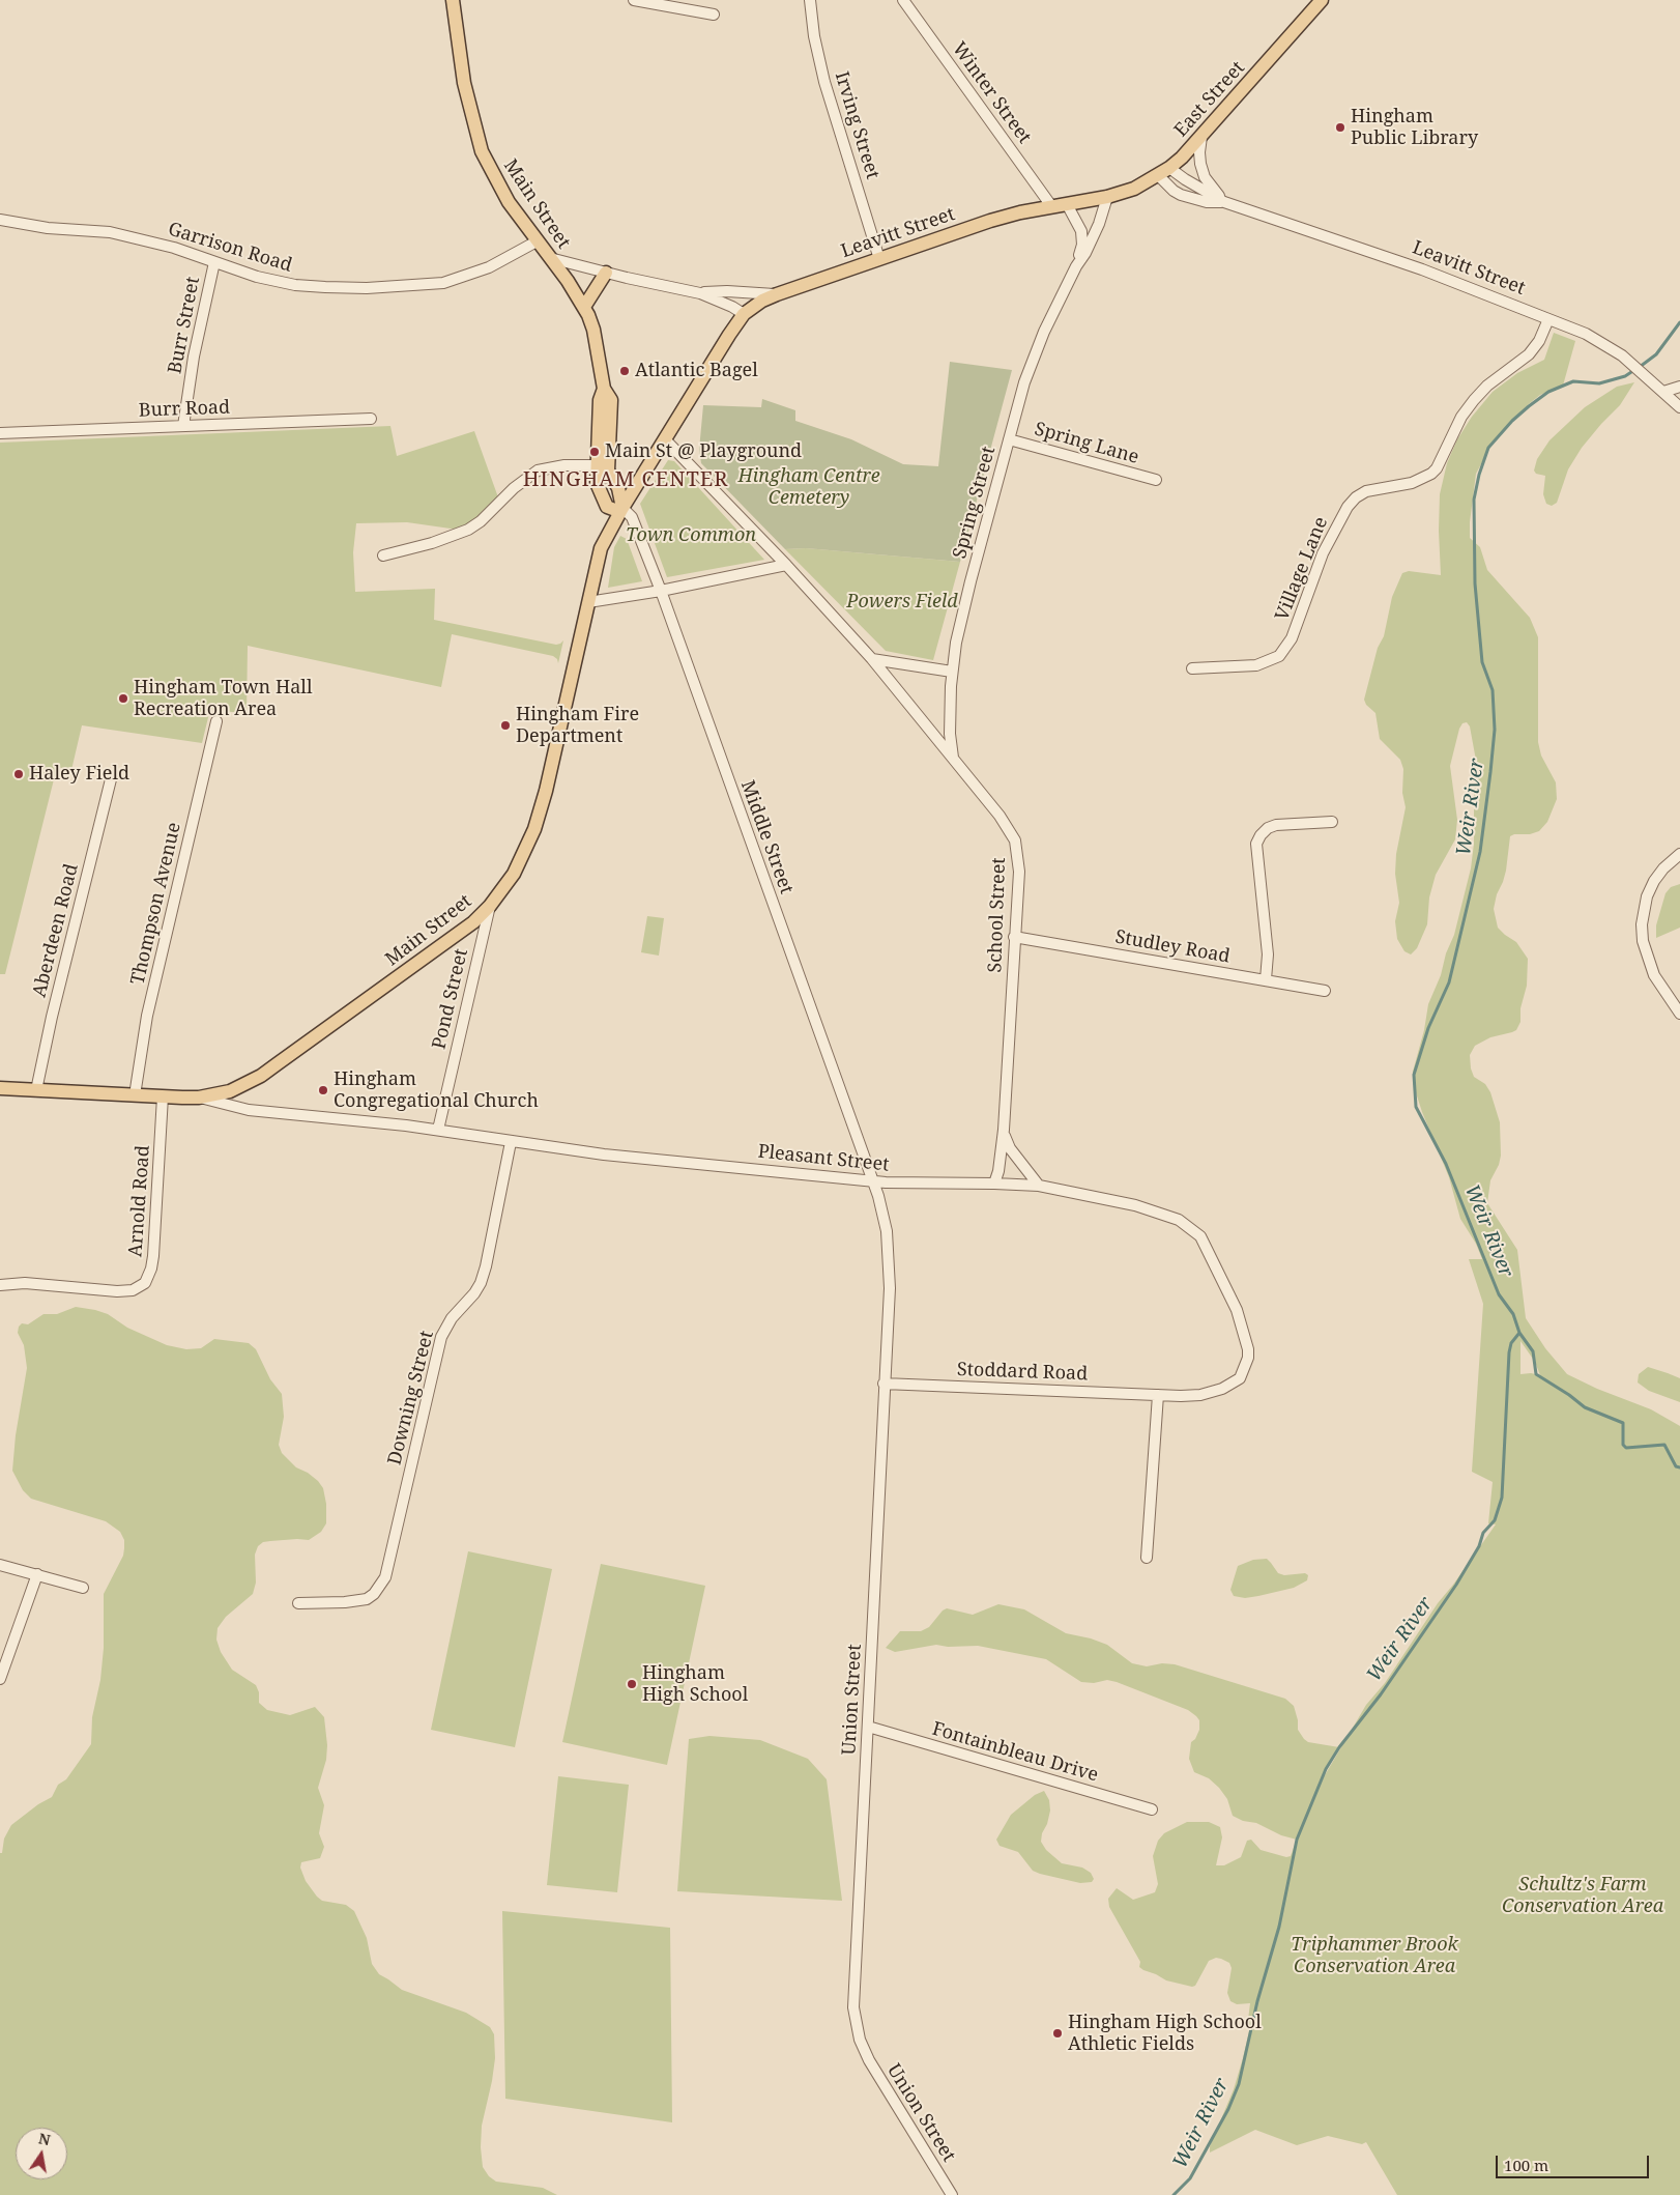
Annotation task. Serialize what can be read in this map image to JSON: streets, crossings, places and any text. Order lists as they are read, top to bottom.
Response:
{
  "streets": {
    "main road": ["East Street", "Main Street", "Leavitt Street"],
    "street": [
      "Winter Street",
      "Irving Street",
      "Garrison Road",
      "Burr Street",
      "Burr Road",
      "Spring Lane",
      "Spring Street",
      "Village Lane",
      "Middle Street",
      "Thompson Avenue",
      "School Street",
      "Aberdeen Road",
      "Studley Road",
      "Pond Street",
      "Pleasant Street",
      "Arnold Road",
      "Stoddard Road",
      "Downing Street",
      "Union Street",
      "Fontainbleau Drive"
    ]
  },
  "crossings": [
    ["Winter Street", "Leavitt Street"],
    ["East Street", "Leavitt Street"],
    ["East Street", "Spring Street"],
    ["Irving Street", "Leavitt Street"],
    ["Main Street", "Leavitt Street"],
    ["Main Street", "Garrison Road"],
    ["Main Street", "Middle Street"],
    ["Main Street", "Thompson Avenue"],
    ["Main Street", "Aberdeen Road"],
    ["Main Street", "Pond Street"],
    ["Main Street", "Pleasant Street"],
    ["Main Street", "Arnold Road"],
    ["Leavitt Street", "Spring Street"],
    ["Leavitt Street", "Village Lane"],
    ["Garrison Road", "Burr Street"],
    ["Burr Street", "Burr Road"],
    ["Spring Lane", "Spring Street"],
    ["Spring Street", "School Street"],
    ["Middle Street", "Pleasant Street"],
    ["Middle Street", "Union Street"],
    ["School Street", "Studley Road"],
    ["School Street", "Pleasant Street"],
    ["Pond Street", "Pleasant Street"],
    ["Pleasant Street", "Stoddard Road"],
    ["Pleasant Street", "Downing Street"],
    ["Pleasant Street", "Union Street"],
    ["Stoddard Road", "Union Street"],
    ["Union Street", "Fontainbleau Drive"]
  ],
  "districts": ["HINGHAM CENTER"],
  "water": ["Weir River"],
  "parks": [
    "Hingham Centre Cemetery",
    "Town Common",
    "Powers Field",
    "Schultz's Farm Conservation Area",
    "Triphammer Brook Conservation Area"
  ],
  "places": [
    "Hingham Public Library",
    "Atlantic Bagel",
    "Main St @ Playground",
    "Hingham Town Hall Recreation Area",
    "Hingham Fire Department",
    "Haley Field",
    "Hingham Congregational Church",
    "Hingham High School",
    "Hingham High School Athletic Fields"
  ],
  "scale_bar": "100 m",
  "north": "top"
}
